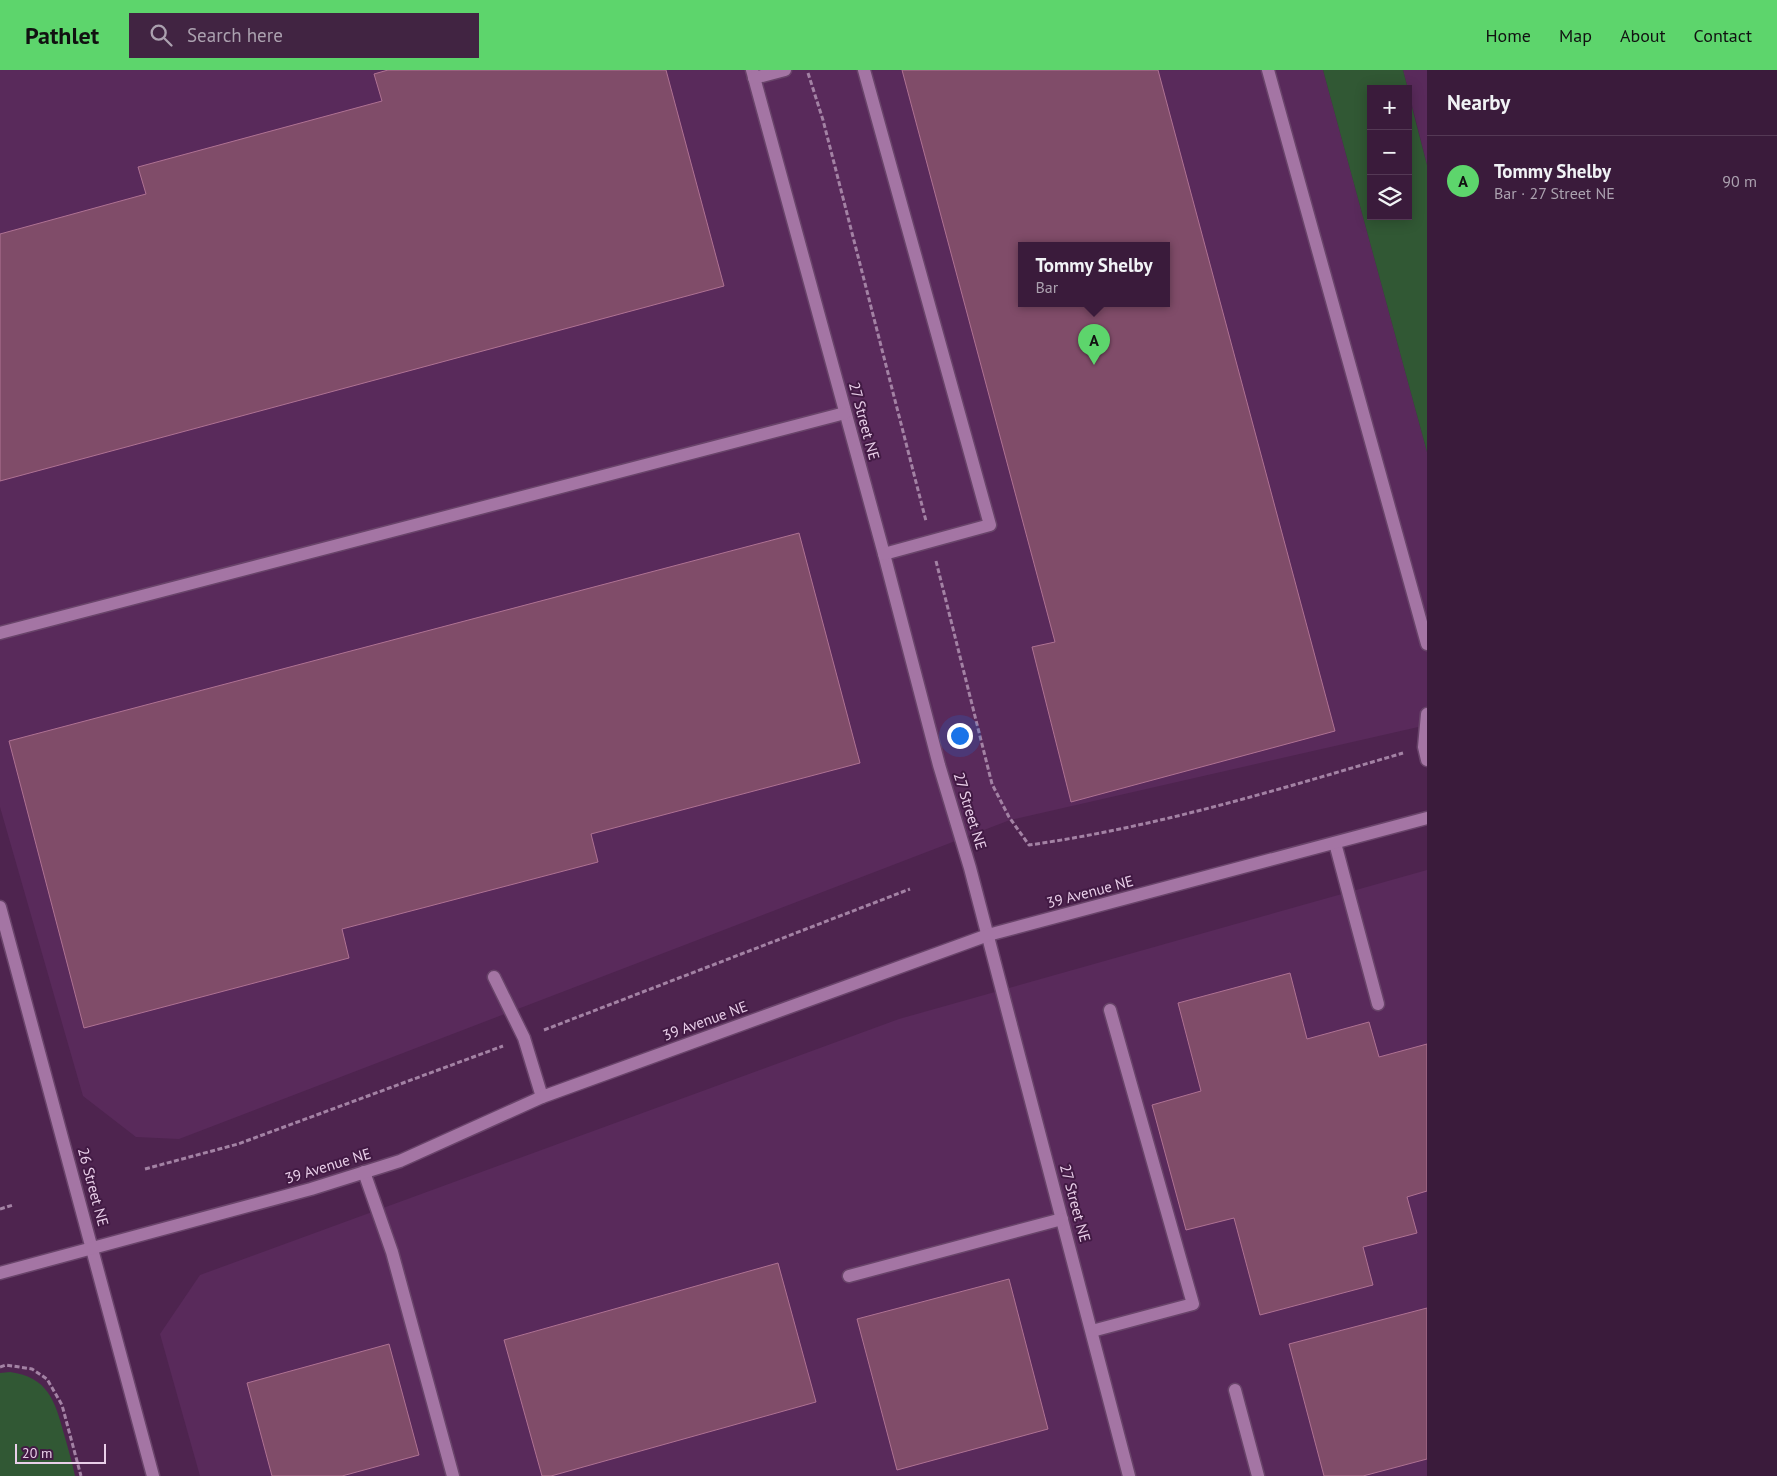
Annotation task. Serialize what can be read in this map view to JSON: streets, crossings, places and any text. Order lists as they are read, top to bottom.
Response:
{
  "streets": {
    "street": ["27 Street NE", "39 Avenue NE", "26 Street NE"]
  },
  "crossings": [
    ["27 Street NE", "39 Avenue NE"],
    ["39 Avenue NE", "26 Street NE"]
  ],
  "scale_bar": "20 m",
  "page": {
    "header": "Pathlet",
    "search": "Search here",
    "nav": [
      "Home",
      "Map",
      "About",
      "Contact"
    ],
    "heading": "Nearby",
    "map_buttons": ["+", "−"],
    "list": [
      {
        "mark": "A",
        "name": "Tommy Shelby",
        "note": "Bar · 27 Street NE",
        "value": "90 m"
      }
    ],
    "popup": ["Tommy Shelby", "Bar"],
    "pins": "A",
    "scale": "20 m"
  }
}
